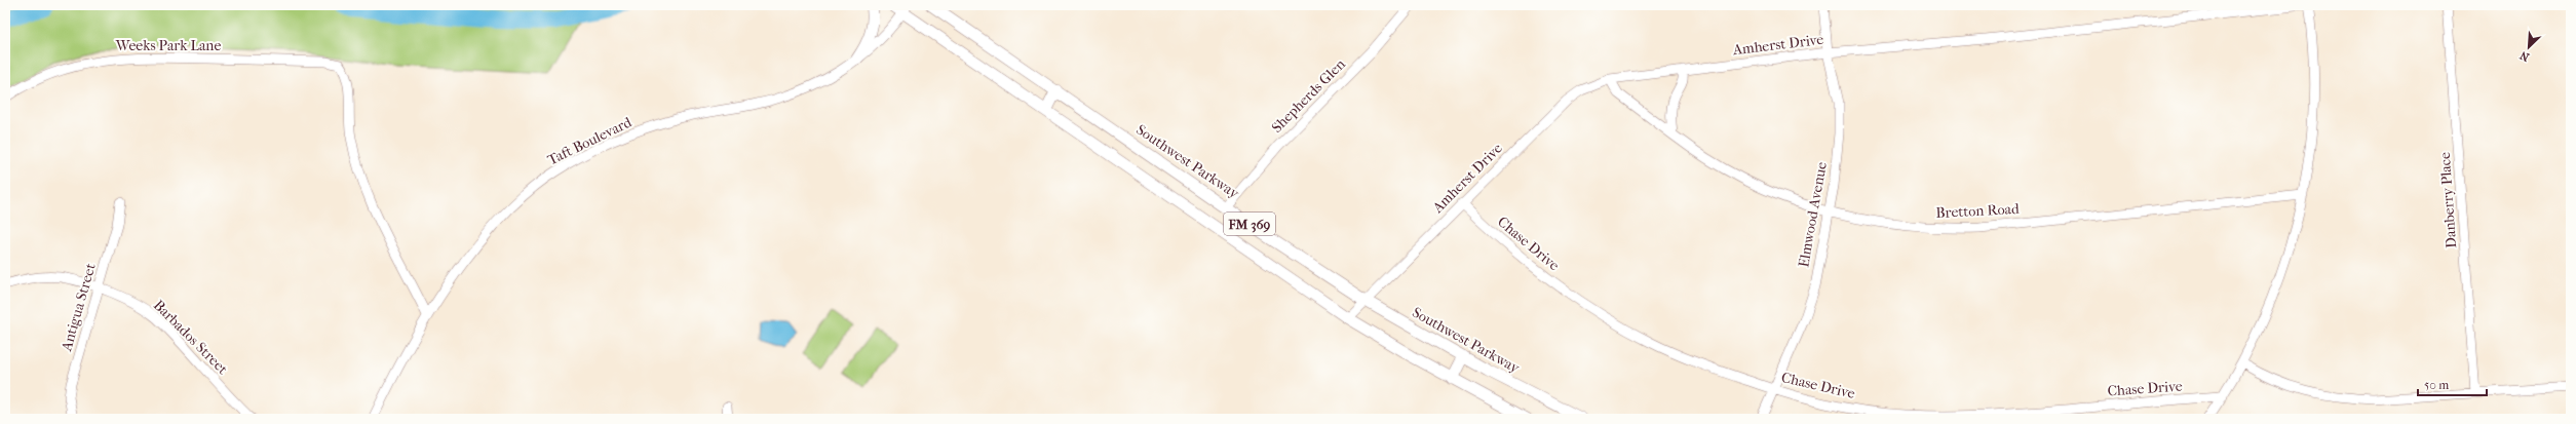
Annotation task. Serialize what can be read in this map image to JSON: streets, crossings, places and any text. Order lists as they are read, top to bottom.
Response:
{
  "streets": {
    "main road": ["Southwest Parkway", "FM 369"],
    "street": [
      "Amherst Drive",
      "Weeks Park Lane",
      "Shepherds Glen",
      "Taft Boulevard",
      "Danberry Place",
      "Bretton Road",
      "Elmwood Avenue",
      "Chase Drive",
      "Antigua Street",
      "Barbados Street"
    ]
  },
  "crossings": [
    ["Amherst Drive", "Southwest Parkway"],
    ["Amherst Drive", "Bretton Road"],
    ["Amherst Drive", "Elmwood Avenue"],
    ["Amherst Drive", "FM 369"],
    ["Amherst Drive", "Chase Drive"],
    ["Weeks Park Lane", "Taft Boulevard"],
    ["Shepherds Glen", "Southwest Parkway"],
    ["Taft Boulevard", "FM 369"],
    ["Bretton Road", "Elmwood Avenue"],
    ["Elmwood Avenue", "Chase Drive"],
    ["Antigua Street", "Barbados Street"]
  ],
  "scale_bar": "50 m",
  "north": "bottom left"
}
